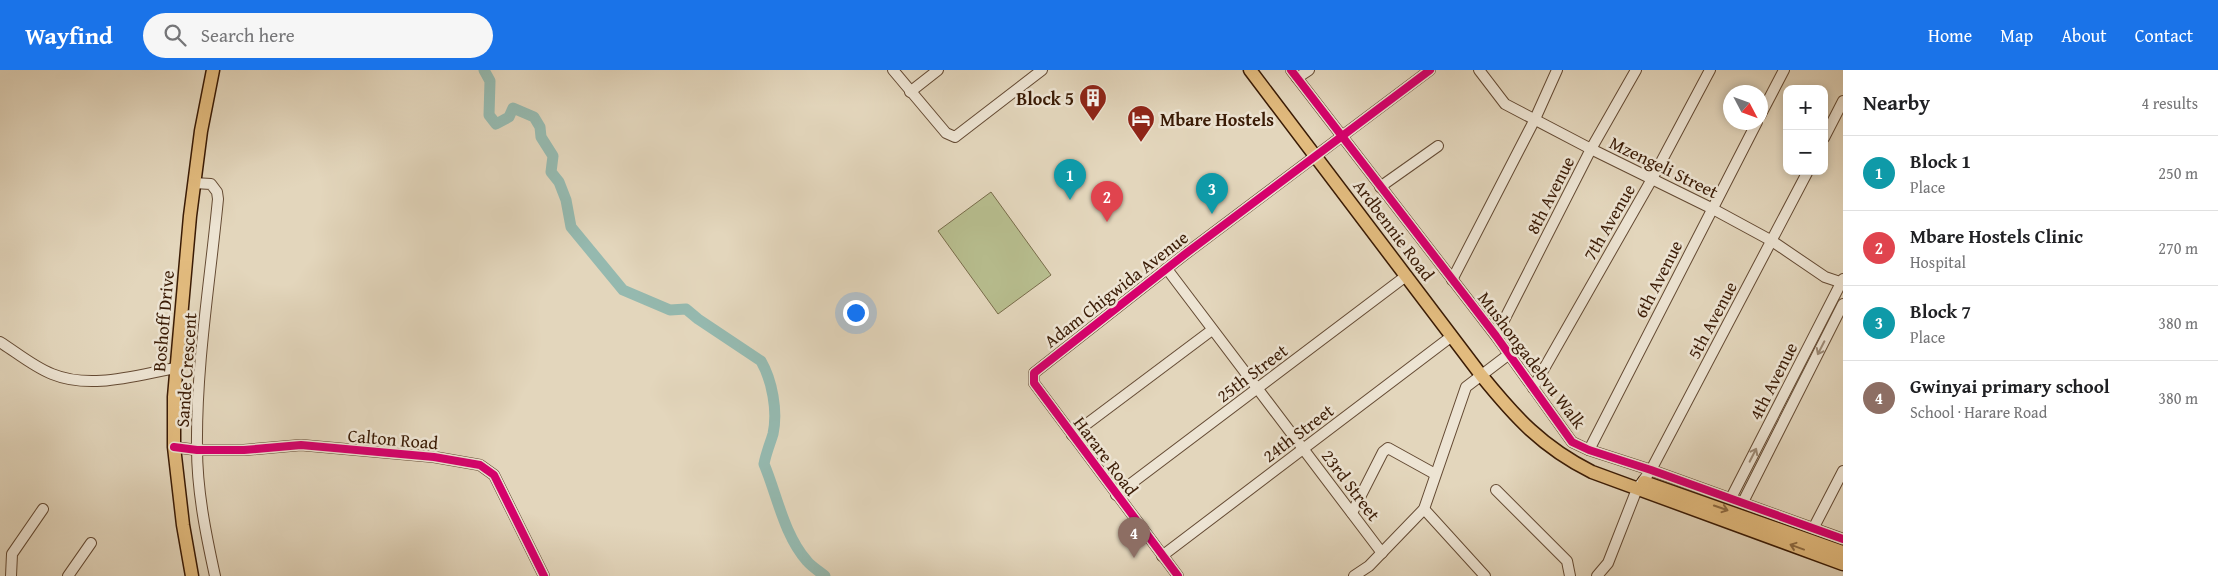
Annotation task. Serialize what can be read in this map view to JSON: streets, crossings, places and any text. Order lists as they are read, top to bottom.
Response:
{
  "streets": {
    "main road": ["Ardbennie Road", "Boshoff Drive"],
    "street": [
      "Mzengeli Street",
      "8th Avenue",
      "7th Avenue",
      "6th Avenue",
      "Adam Chigwida Avenue",
      "5th Avenue",
      "Mushongadebvu Walk",
      "Sande Crescent",
      "25th Street",
      "4th Avenue",
      "24th Street",
      "Calton Road",
      "Harare Road",
      "23rd Street"
    ]
  },
  "crossings": [
    ["Mzengeli Street", "8th Avenue"],
    ["Mzengeli Street", "7th Avenue"],
    ["Mzengeli Street", "6th Avenue"],
    ["Mzengeli Street", "5th Avenue"],
    ["Mzengeli Street", "4th Avenue"],
    ["8th Avenue", "Mushongadebvu Walk"],
    ["7th Avenue", "Mushongadebvu Walk"],
    ["Ardbennie Road", "Adam Chigwida Avenue"],
    ["Ardbennie Road", "5th Avenue"],
    ["Ardbennie Road", "25th Street"],
    ["Ardbennie Road", "24th Street"],
    ["6th Avenue", "Mushongadebvu Walk"],
    ["Adam Chigwida Avenue", "Mushongadebvu Walk"],
    ["Adam Chigwida Avenue", "Harare Road"],
    ["Adam Chigwida Avenue", "23rd Street"],
    ["5th Avenue", "Mushongadebvu Walk"],
    ["Boshoff Drive", "Sande Crescent"],
    ["Boshoff Drive", "Calton Road"],
    ["Mushongadebvu Walk", "4th Avenue"],
    ["Sande Crescent", "Calton Road"],
    ["25th Street", "Harare Road"],
    ["25th Street", "23rd Street"],
    ["24th Street", "Harare Road"],
    ["24th Street", "23rd Street"]
  ],
  "places": {
    "building": ["Block 5"],
    "hotel": ["Mbare Hostels"]
  },
  "north": "bottom right",
  "page": {
    "header": "Wayfind",
    "search": "Search here",
    "nav": [
      "Home",
      "Map",
      "About",
      "Contact"
    ],
    "heading": ["Nearby", "4 results"],
    "map_buttons": ["+", "−"],
    "list": [
      {
        "mark": "1",
        "name": "Block 1",
        "note": "Place",
        "value": "250 m"
      },
      {
        "mark": "2",
        "name": "Mbare Hostels Clinic",
        "note": "Hospital",
        "value": "270 m"
      },
      {
        "mark": "3",
        "name": "Block 7",
        "note": "Place",
        "value": "380 m"
      },
      {
        "mark": "4",
        "name": "Gwinyai primary school",
        "note": "School · Harare Road",
        "value": "380 m"
      }
    ],
    "pins": [
      "1",
      "3",
      "2",
      "4"
    ]
  }
}
